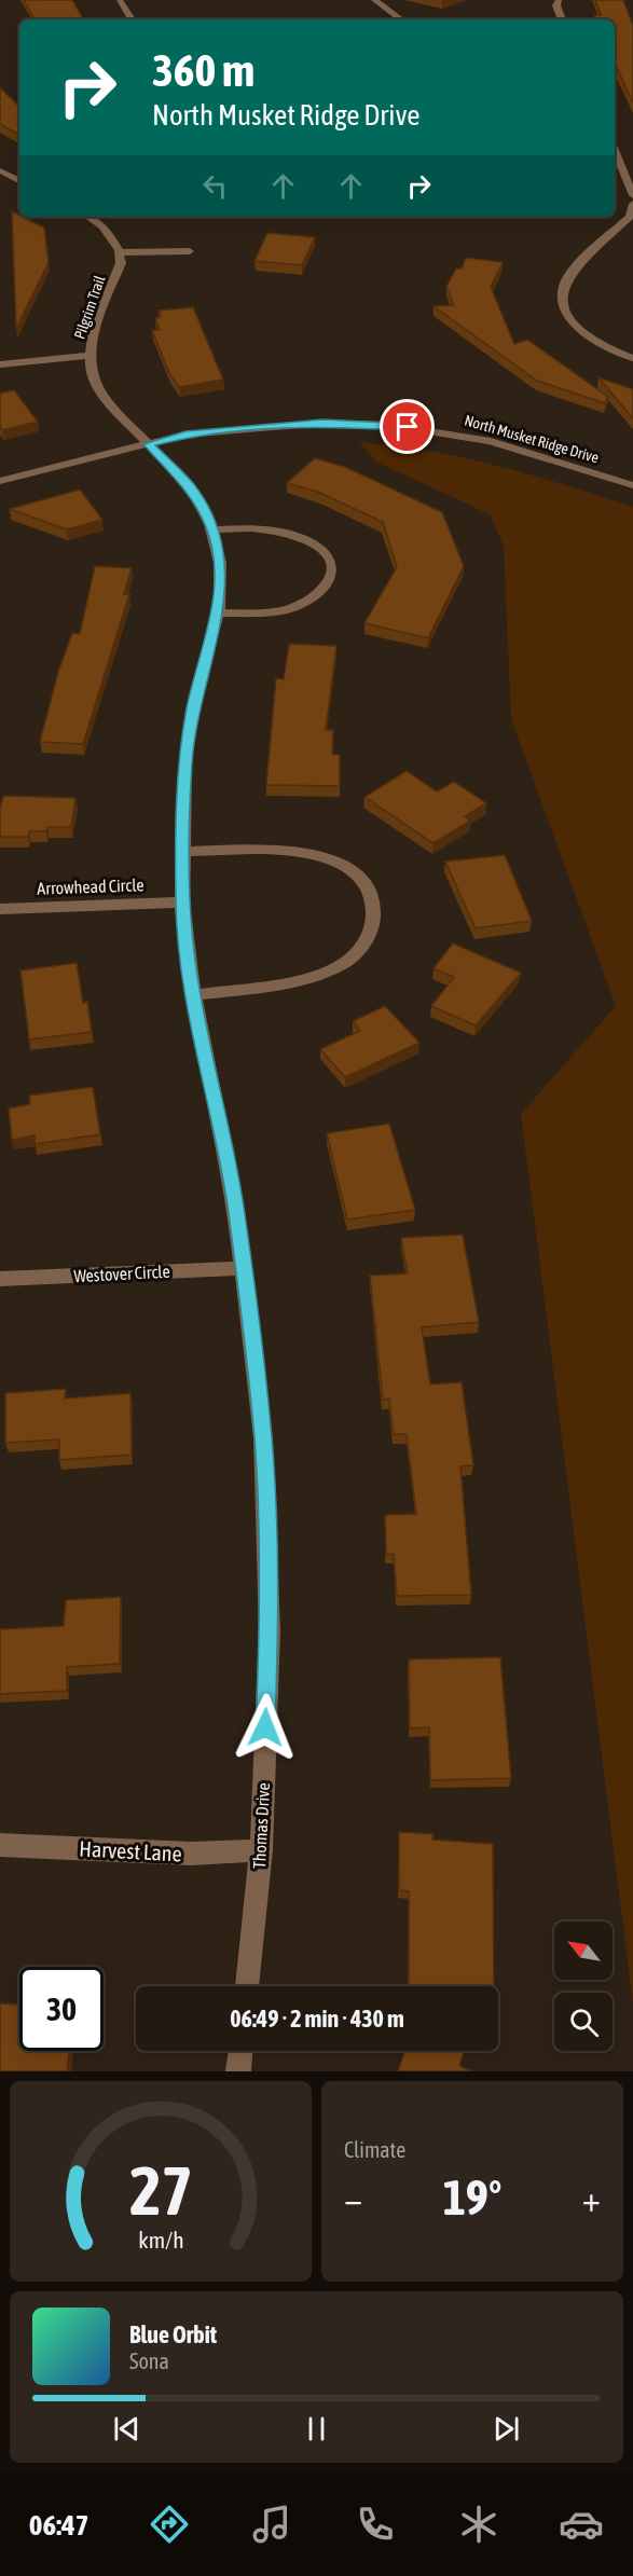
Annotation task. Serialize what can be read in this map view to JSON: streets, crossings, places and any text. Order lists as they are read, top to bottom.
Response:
{
  "streets": {
    "street": [
      "Pilgrim Trail",
      "North Musket Ridge Drive",
      "Arrowhead Circle",
      "Westover Circle",
      "Thomas Drive",
      "Harvest Lane"
    ]
  },
  "crossings": [
    ["Pilgrim Trail", "North Musket Ridge Drive"],
    ["Pilgrim Trail", "Thomas Drive"],
    ["North Musket Ridge Drive", "Thomas Drive"],
    ["Arrowhead Circle", "Thomas Drive"],
    ["Westover Circle", "Thomas Drive"],
    ["Thomas Drive", "Harvest Lane"]
  ],
  "north": "top left",
  "page": {
    "turn": ["360 m", "North Musket Ridge Drive"],
    "limit": "30",
    "trip": "06:49 · 2 min · 430 m",
    "tile": "Climate",
    "heat": ["−", "19°", "+"],
    "song": ["Blue Orbit", "Sona"],
    "tabs": "06:47",
    "gauge": ["27", "km/h"]
  }
}
